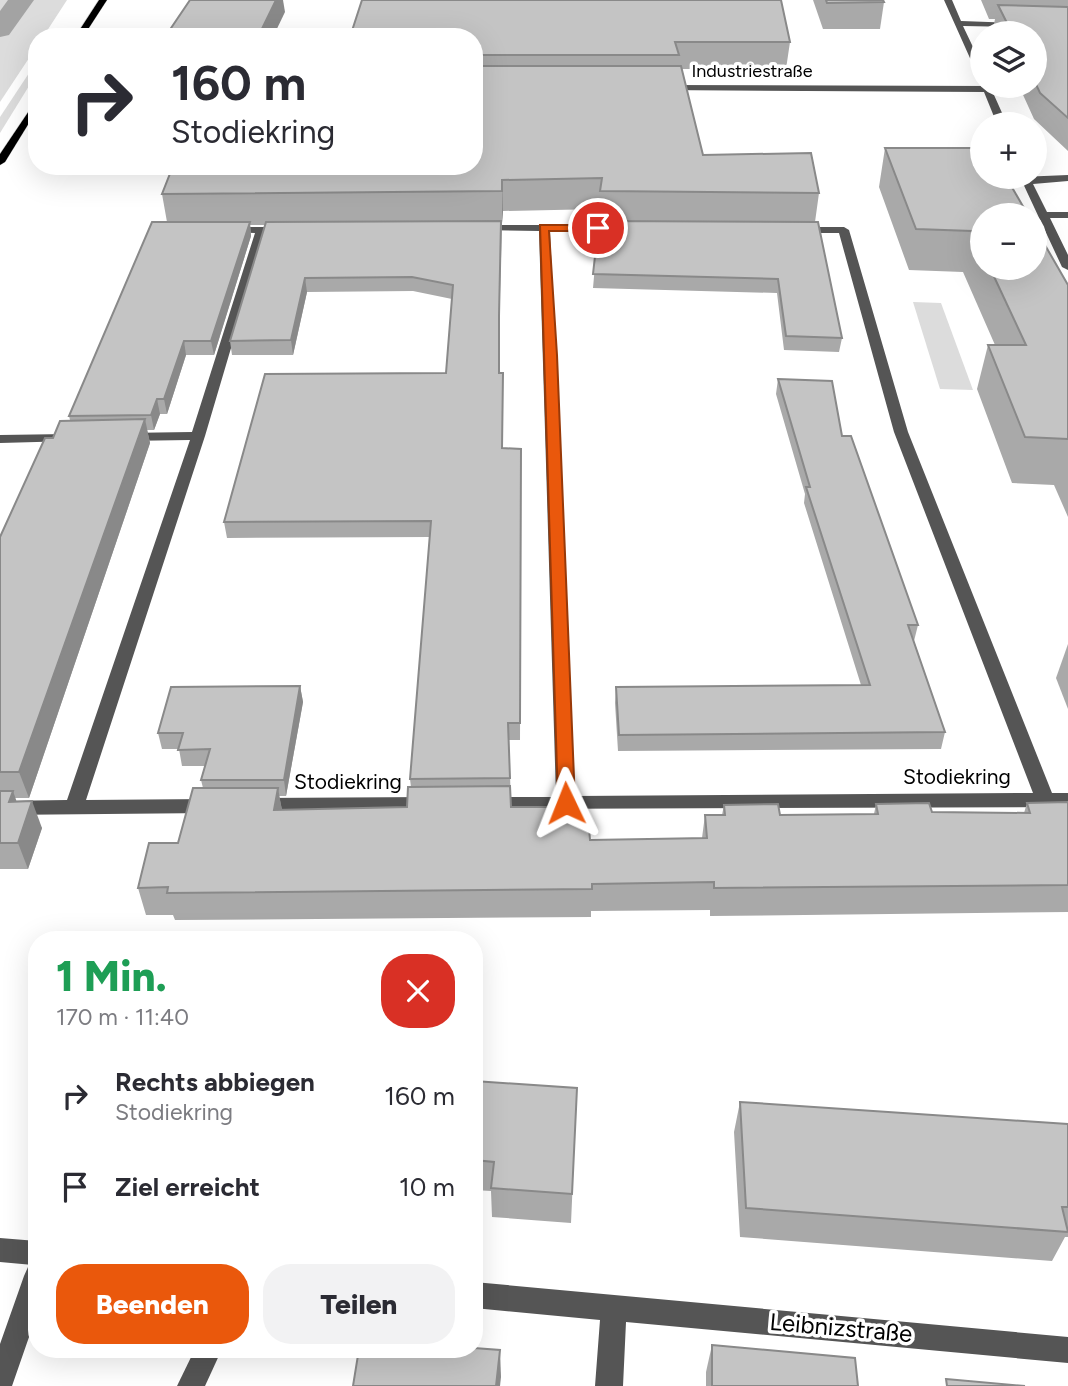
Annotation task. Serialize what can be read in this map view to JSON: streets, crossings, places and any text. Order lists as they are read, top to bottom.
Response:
{
  "streets": {
    "street": ["Industriestraße", "Stodiekring", "Leibnizstraße"]
  },
  "page": {
    "map_buttons": ["+", "−"],
    "turn": ["160 m", "Stodiekring"],
    "heading": ["1 Min.", "170 m · 11:40"],
    "list": [
      {
        "name": "Rechts abbiegen",
        "note": "Stodiekring",
        "value": "160 m"
      },
      {
        "name": "Ziel erreicht",
        "value": "10 m"
      }
    ],
    "buttons": ["Beenden", "Teilen"]
  }
}
